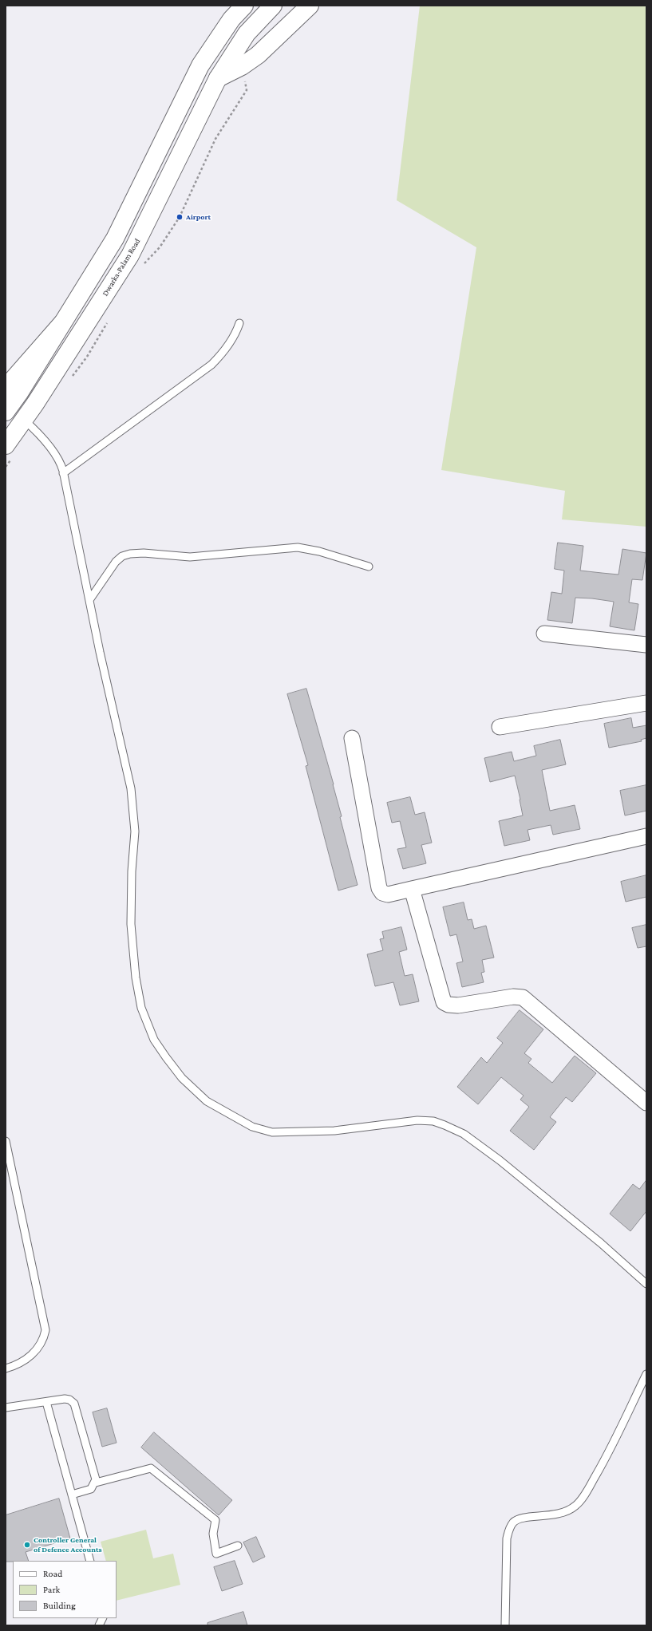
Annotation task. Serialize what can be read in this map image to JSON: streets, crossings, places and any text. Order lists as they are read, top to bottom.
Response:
{
  "streets": {
    "main road": ["Dwarka-Palam Road"]
  },
  "places": ["Airport", "Controller General of Defence Accounts"],
  "legend": ["Road", "Park", "Building"]
}
